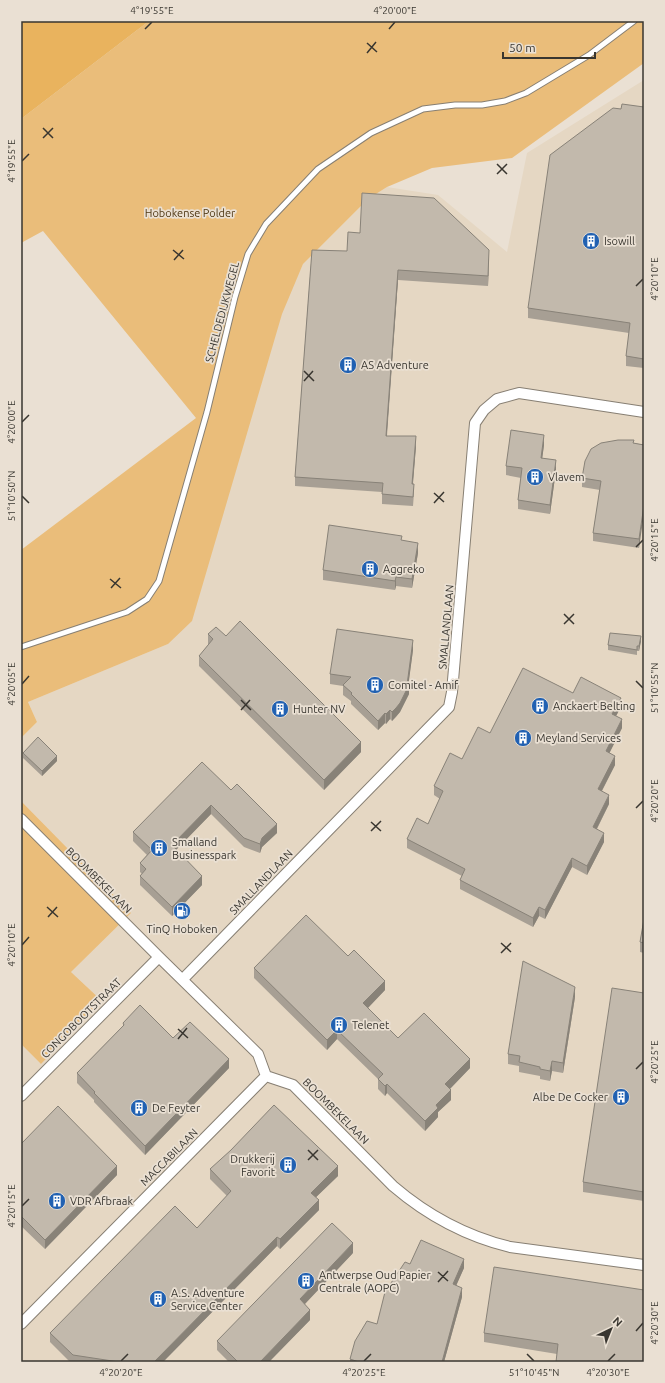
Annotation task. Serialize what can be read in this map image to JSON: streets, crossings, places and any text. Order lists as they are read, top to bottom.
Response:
{
  "streets": {
    "street": [
      "SMALLANDLAAN",
      "BOOMBEKELAAN",
      "CONGOBOOTSTRAAT",
      "MACCABILAAN"
    ],
    "lane": ["SCHELDEDIJKWEGEL"]
  },
  "crossings": [
    ["SMALLANDLAAN", "BOOMBEKELAAN"],
    ["BOOMBEKELAAN", "CONGOBOOTSTRAAT"],
    ["BOOMBEKELAAN", "MACCABILAAN"]
  ],
  "parks": ["Hobokense Polder"],
  "places": {
    "building": [
      "Isowill",
      "AS Adventure",
      "Vlavem",
      "Aggreko",
      "Comitel - Amif",
      "Anckaert Belting",
      "Hunter NV",
      "Meyland Services",
      "Smalland Businesspark",
      "Telenet",
      "Albe De Cocker",
      "De Feyter",
      "Drukkerij Favorit",
      "VDR Afbraak",
      "Antwerpse Oud Papier Centrale (AOPC)",
      "A.S. Adventure Service Center"
    ],
    "fuel station": ["TinQ Hoboken"]
  },
  "scale_bar": "50 m",
  "north": "top right",
  "coordinates": [
    "4°19'55\"E",
    "4°20'00\"E",
    "4°20'10\"E",
    "51°10'50\"N",
    "4°20'15\"E",
    "4°20'05\"E",
    "51°10'55\"N",
    "4°20'20\"E",
    "4°20'25\"E",
    "4°20'30\"E",
    "51°10'45\"N"
  ]
}
